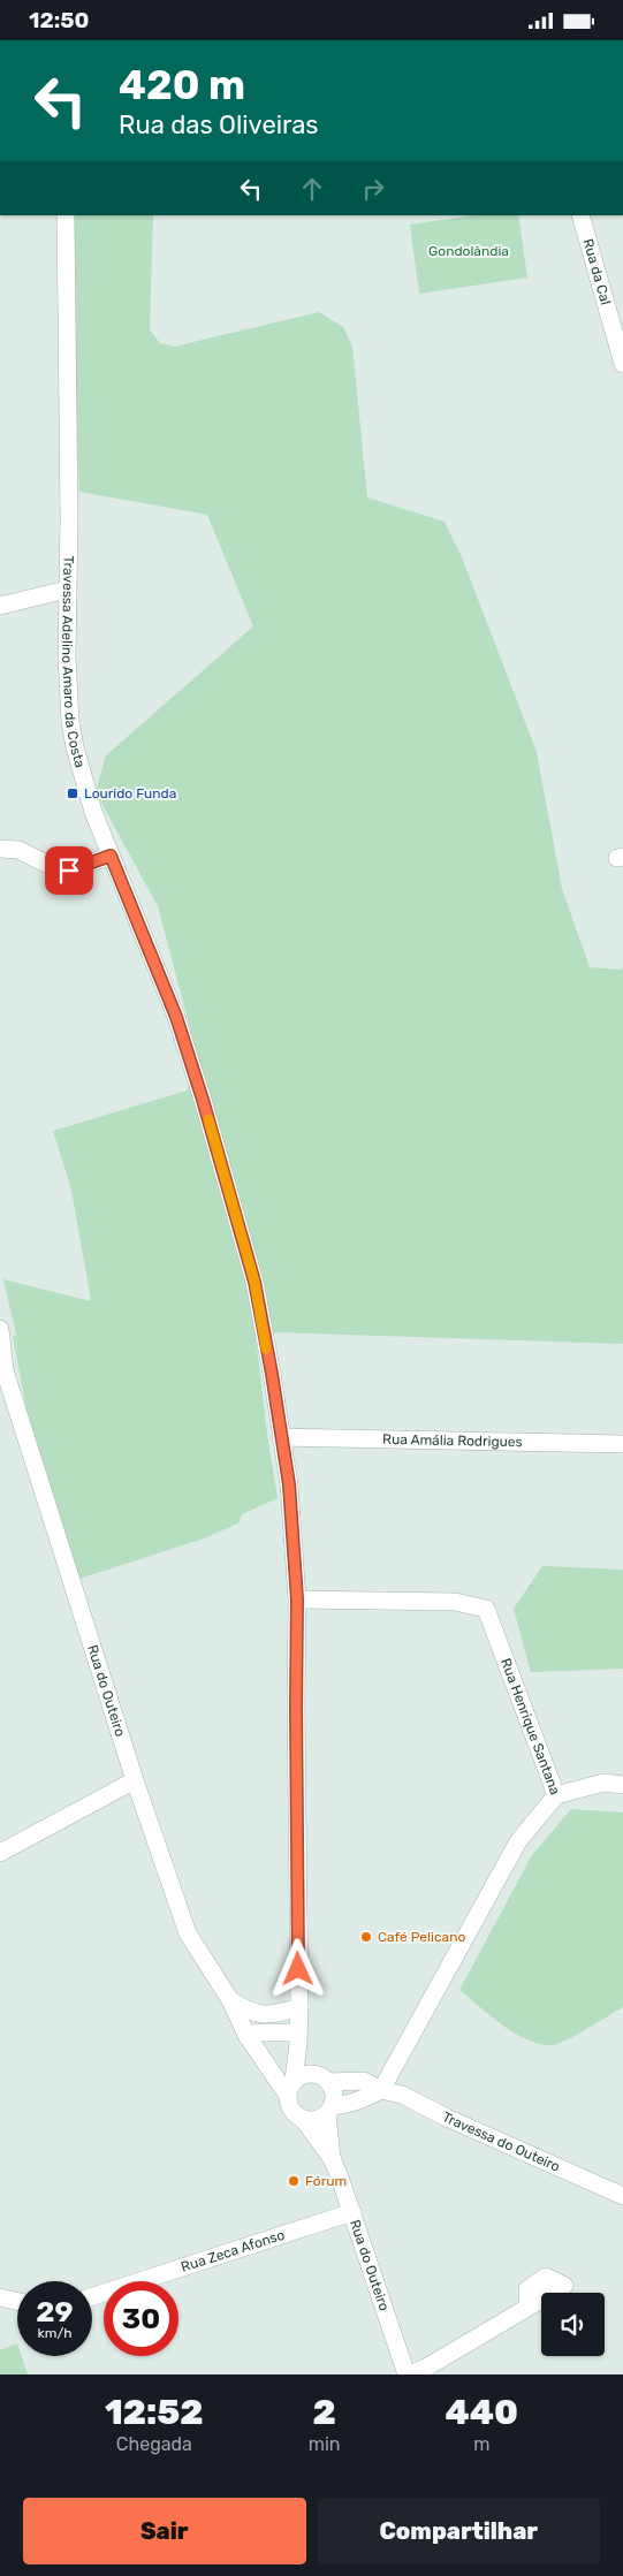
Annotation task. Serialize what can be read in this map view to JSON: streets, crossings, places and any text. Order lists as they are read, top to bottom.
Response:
{
  "streets": {
    "street": [
      "Rua da Cal",
      "Travessa Adelino Amaro da Costa",
      "Rua Amália Rodrigues",
      "Rua do Outeiro",
      "Rua Henrique Santana",
      "Travessa do Outeiro",
      "Rua Zeca Afonso"
    ]
  },
  "crossings": [
    ["Travessa Adelino Amaro da Costa", "Rua Amália Rodrigues"],
    ["Travessa Adelino Amaro da Costa", "Rua do Outeiro"],
    ["Travessa Adelino Amaro da Costa", "Rua Henrique Santana"],
    ["Travessa Adelino Amaro da Costa", "Travessa do Outeiro"],
    ["Rua do Outeiro", "Travessa do Outeiro"],
    ["Rua do Outeiro", "Rua Zeca Afonso"],
    ["Rua Henrique Santana", "Travessa do Outeiro"]
  ],
  "parks": ["Gondolândia"],
  "places": {
    "transit": ["Lourido Funda"],
    "other": ["Café Pelicano", "Fórum"]
  },
  "page": {
    "status": "12:50",
    "turn": ["420 m", "Rua das Oliveiras"],
    "speed": "29 km/h",
    "limit": "30",
    "eta": [
      "12:52",
      "Chegada",
      "2",
      "min",
      "440",
      "m"
    ],
    "buttons": ["Sair", "Compartilhar"]
  }
}
